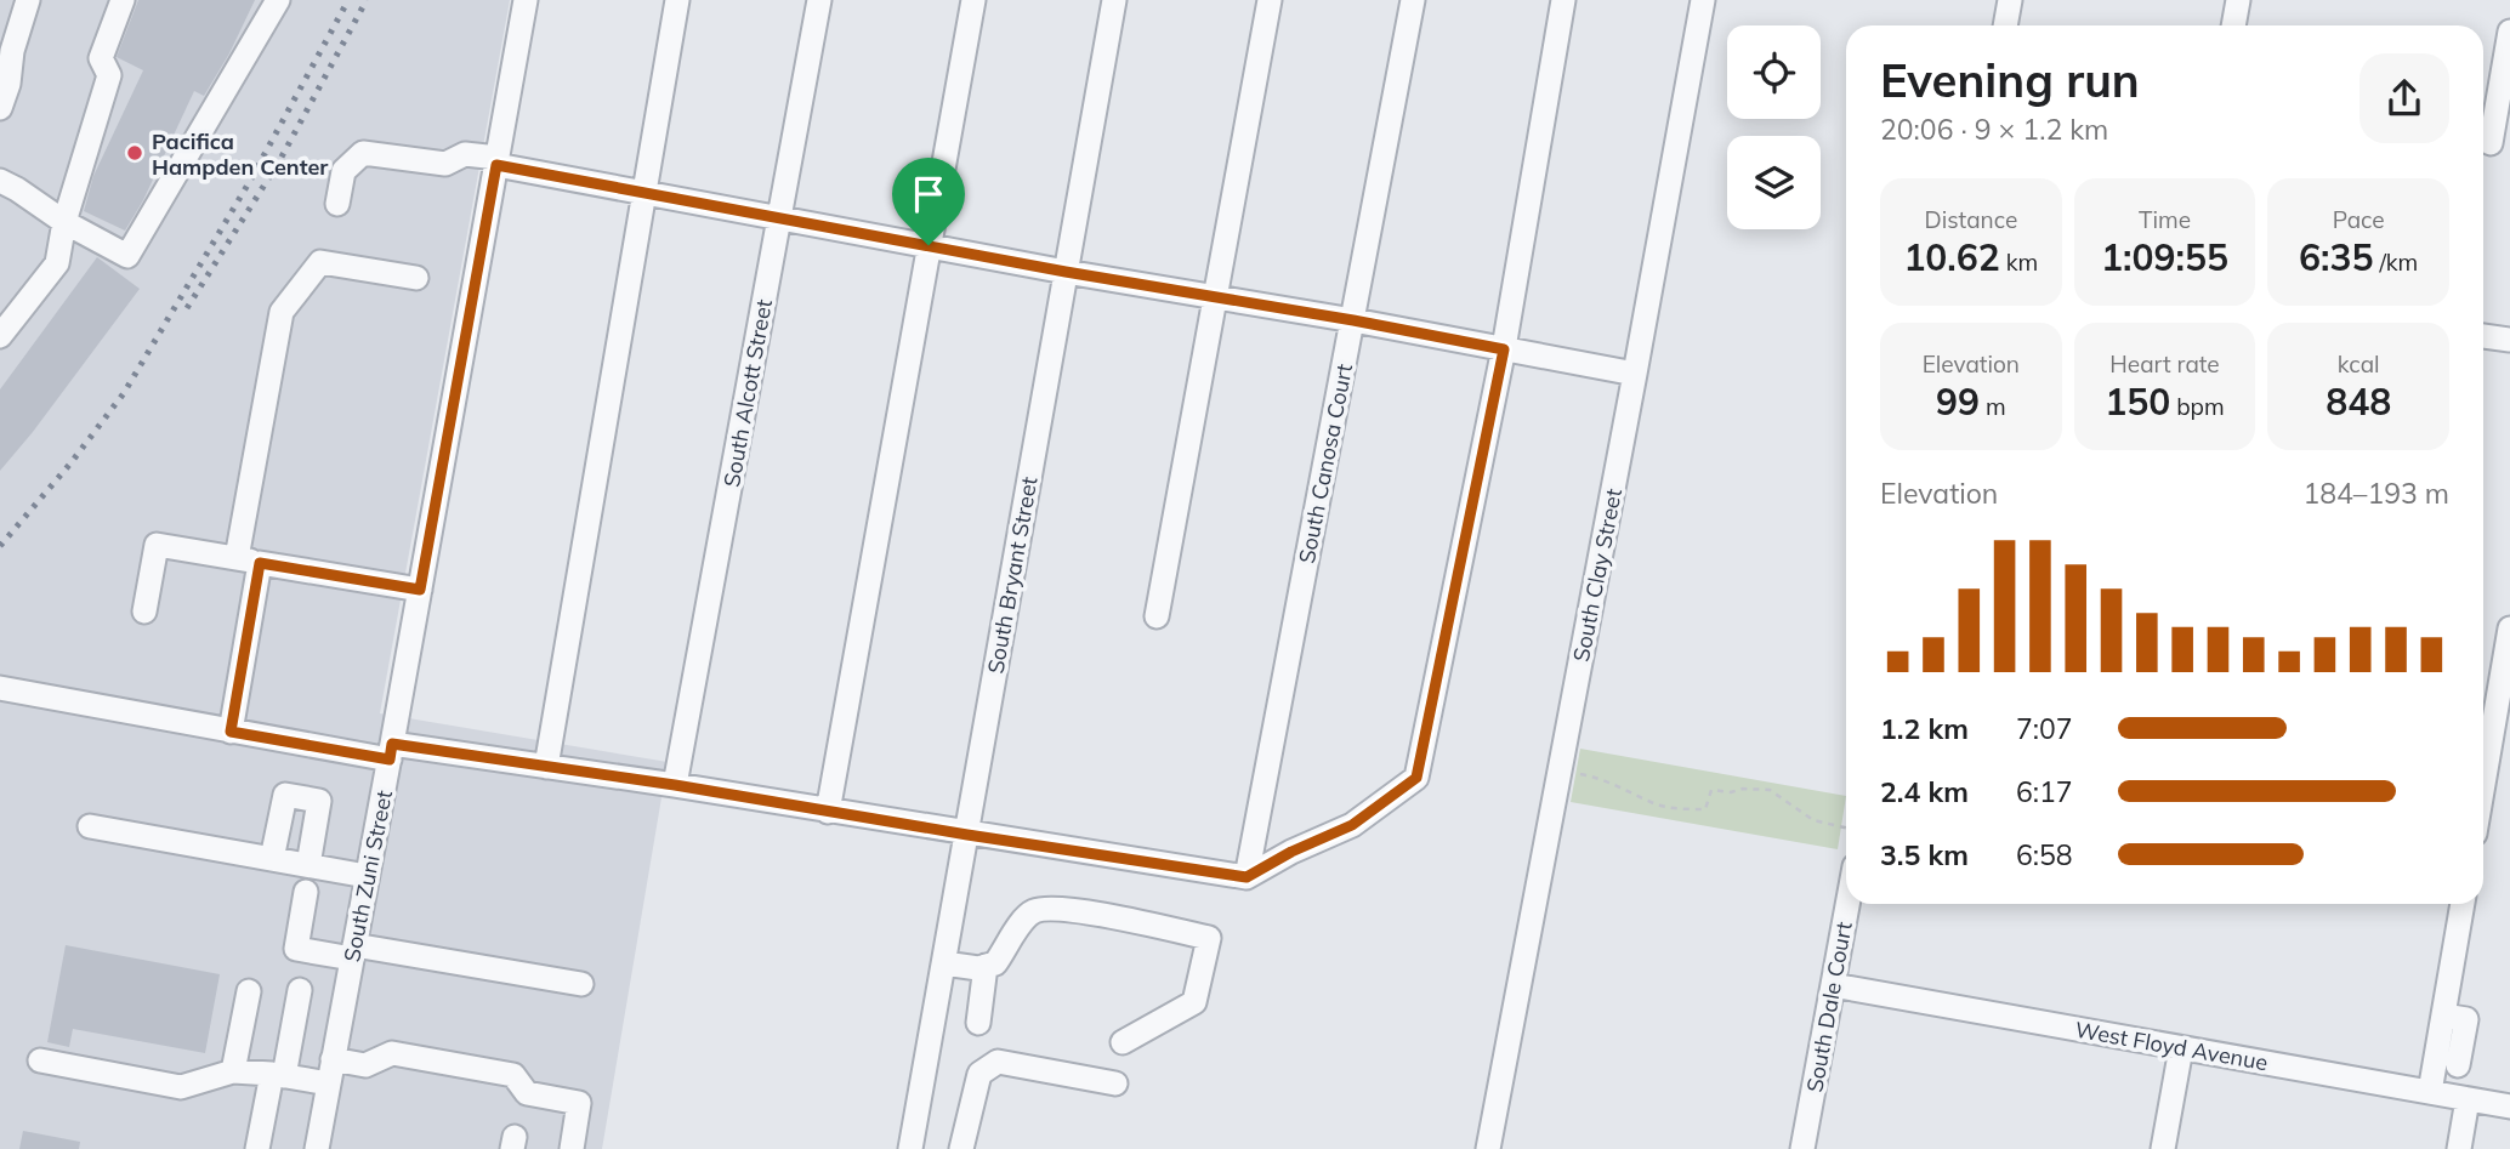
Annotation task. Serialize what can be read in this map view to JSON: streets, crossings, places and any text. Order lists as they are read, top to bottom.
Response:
{
  "streets": {
    "street": [
      "South Alcott Street",
      "South Canosa Court",
      "South Bryant Street",
      "South Clay Street",
      "South Zuni Street",
      "South Dale Court",
      "West Floyd Avenue"
    ]
  },
  "crossings": [
    ["South Dale Court", "West Floyd Avenue"]
  ],
  "places": ["Pacifica Hampden Center"],
  "page": {
    "heading": ["Evening run", "20:06 · 9 × 1.2 km"],
    "stats": [
      ["Distance", "10.62 km"],
      ["Time", "1:09:55"],
      ["Pace", "6:35 /km"],
      ["Elevation", "99 m"],
      ["Heart rate", "150 bpm"],
      ["kcal", "848"]
    ],
    "chart": ["Elevation", "184–193 m"],
    "list": [
      {
        "name": "1.2 km",
        "note": "7:07"
      },
      {
        "name": "2.4 km",
        "note": "6:17"
      },
      {
        "name": "3.5 km",
        "note": "6:58"
      }
    ]
  }
}
